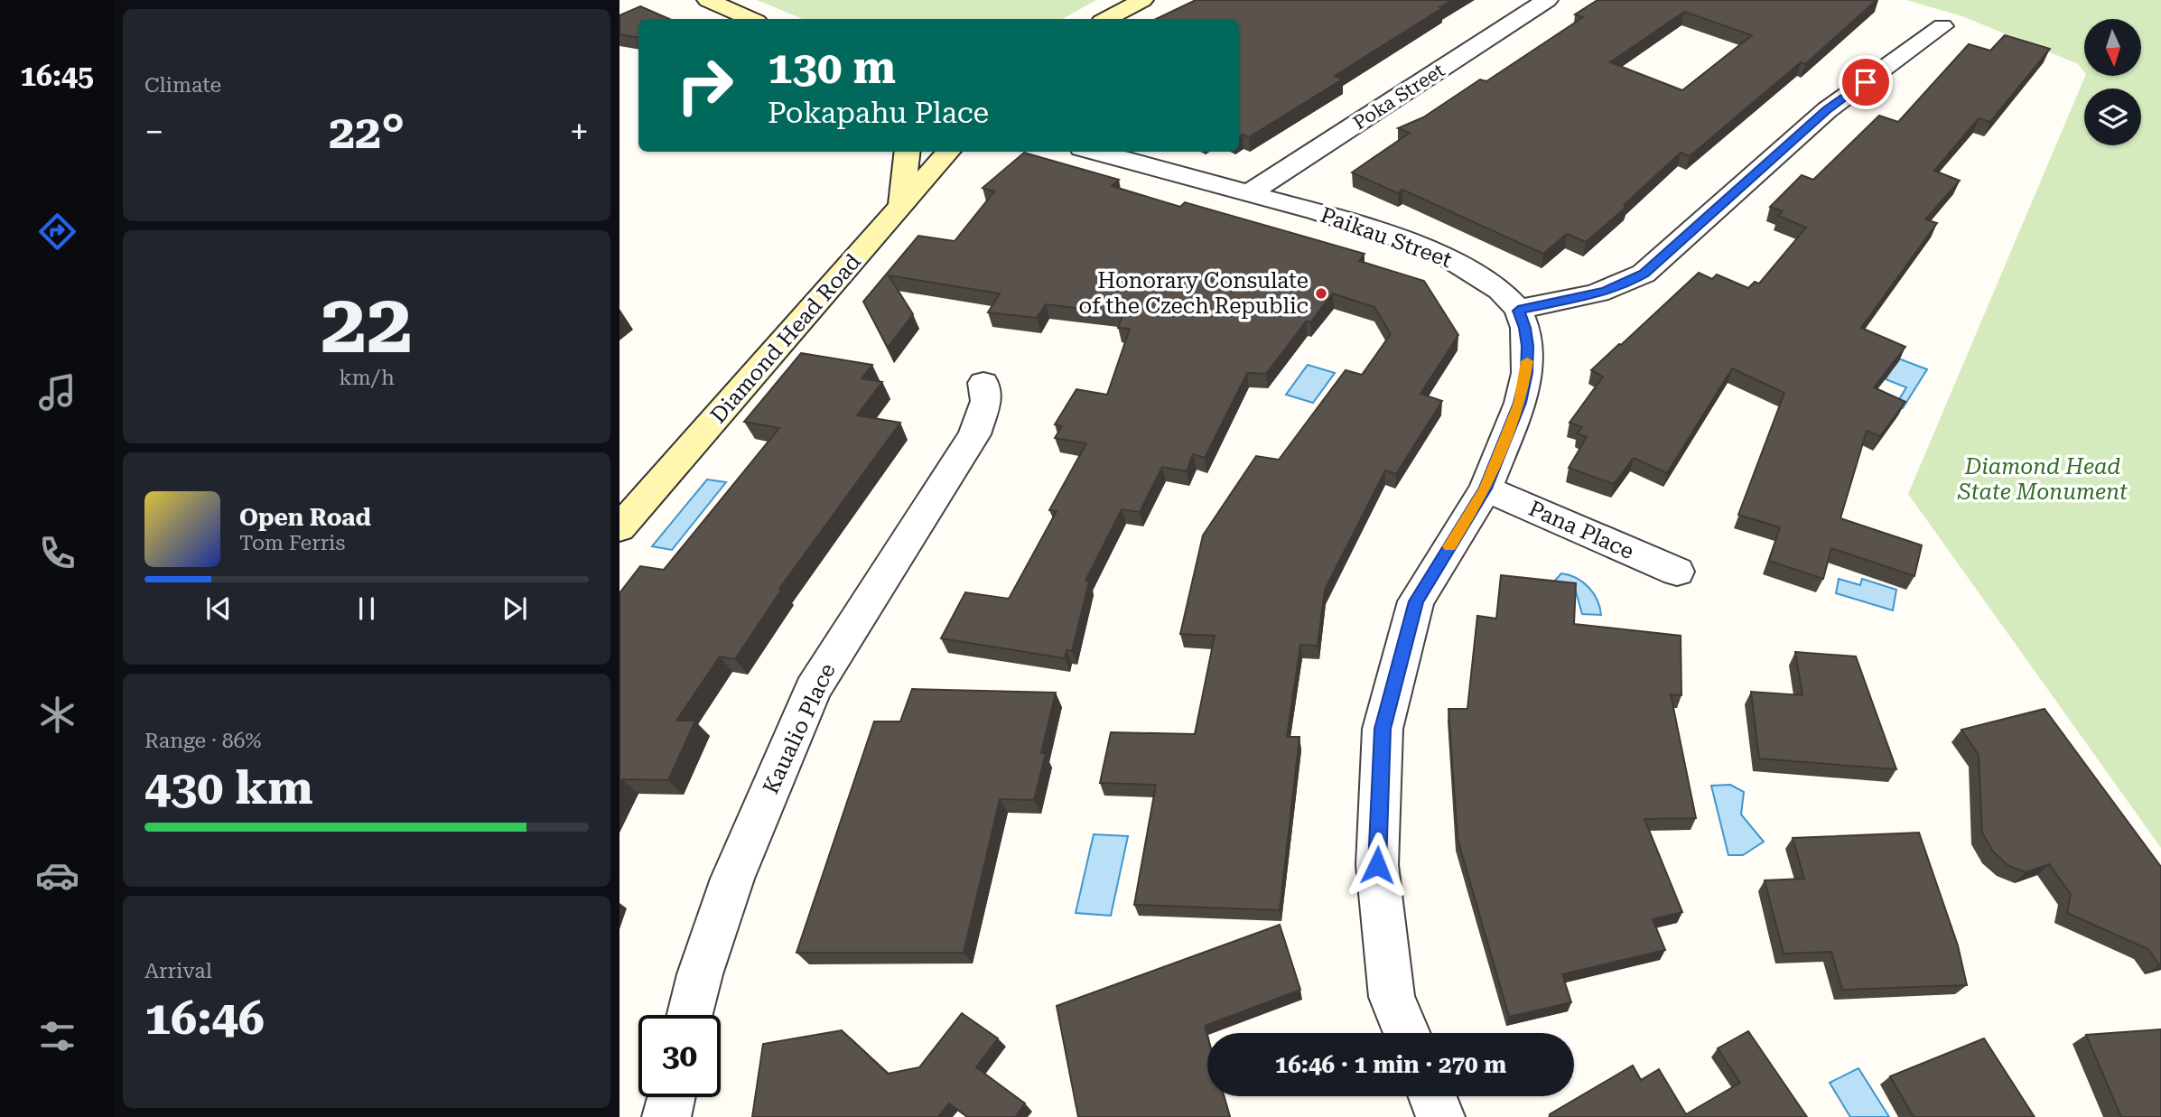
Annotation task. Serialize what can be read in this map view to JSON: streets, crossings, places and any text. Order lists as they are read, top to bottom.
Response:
{
  "streets": {
    "street": [
      "Poka Street",
      "Paikau Street",
      "Diamond Head Road",
      "Pana Place",
      "Kaualio Place"
    ]
  },
  "crossings": [
    ["Poka Street", "Paikau Street"],
    ["Paikau Street", "Pana Place"]
  ],
  "parks": ["Diamond Head State Monument"],
  "places": ["Honorary Consulate of the Czech Republic"],
  "north": "bottom",
  "page": {
    "tabs": "16:45",
    "tile": [
      "Climate",
      ["22", "km/h"],
      ["Range · 86%", "430 km"],
      ["Arrival", "16:46"]
    ],
    "turn": ["130 m", "Pokapahu Place"],
    "heat": ["−", "22°", "+"],
    "song": ["Open Road", "Tom Ferris"],
    "limit": "30",
    "trip": "16:46 · 1 min · 270 m"
  }
}
